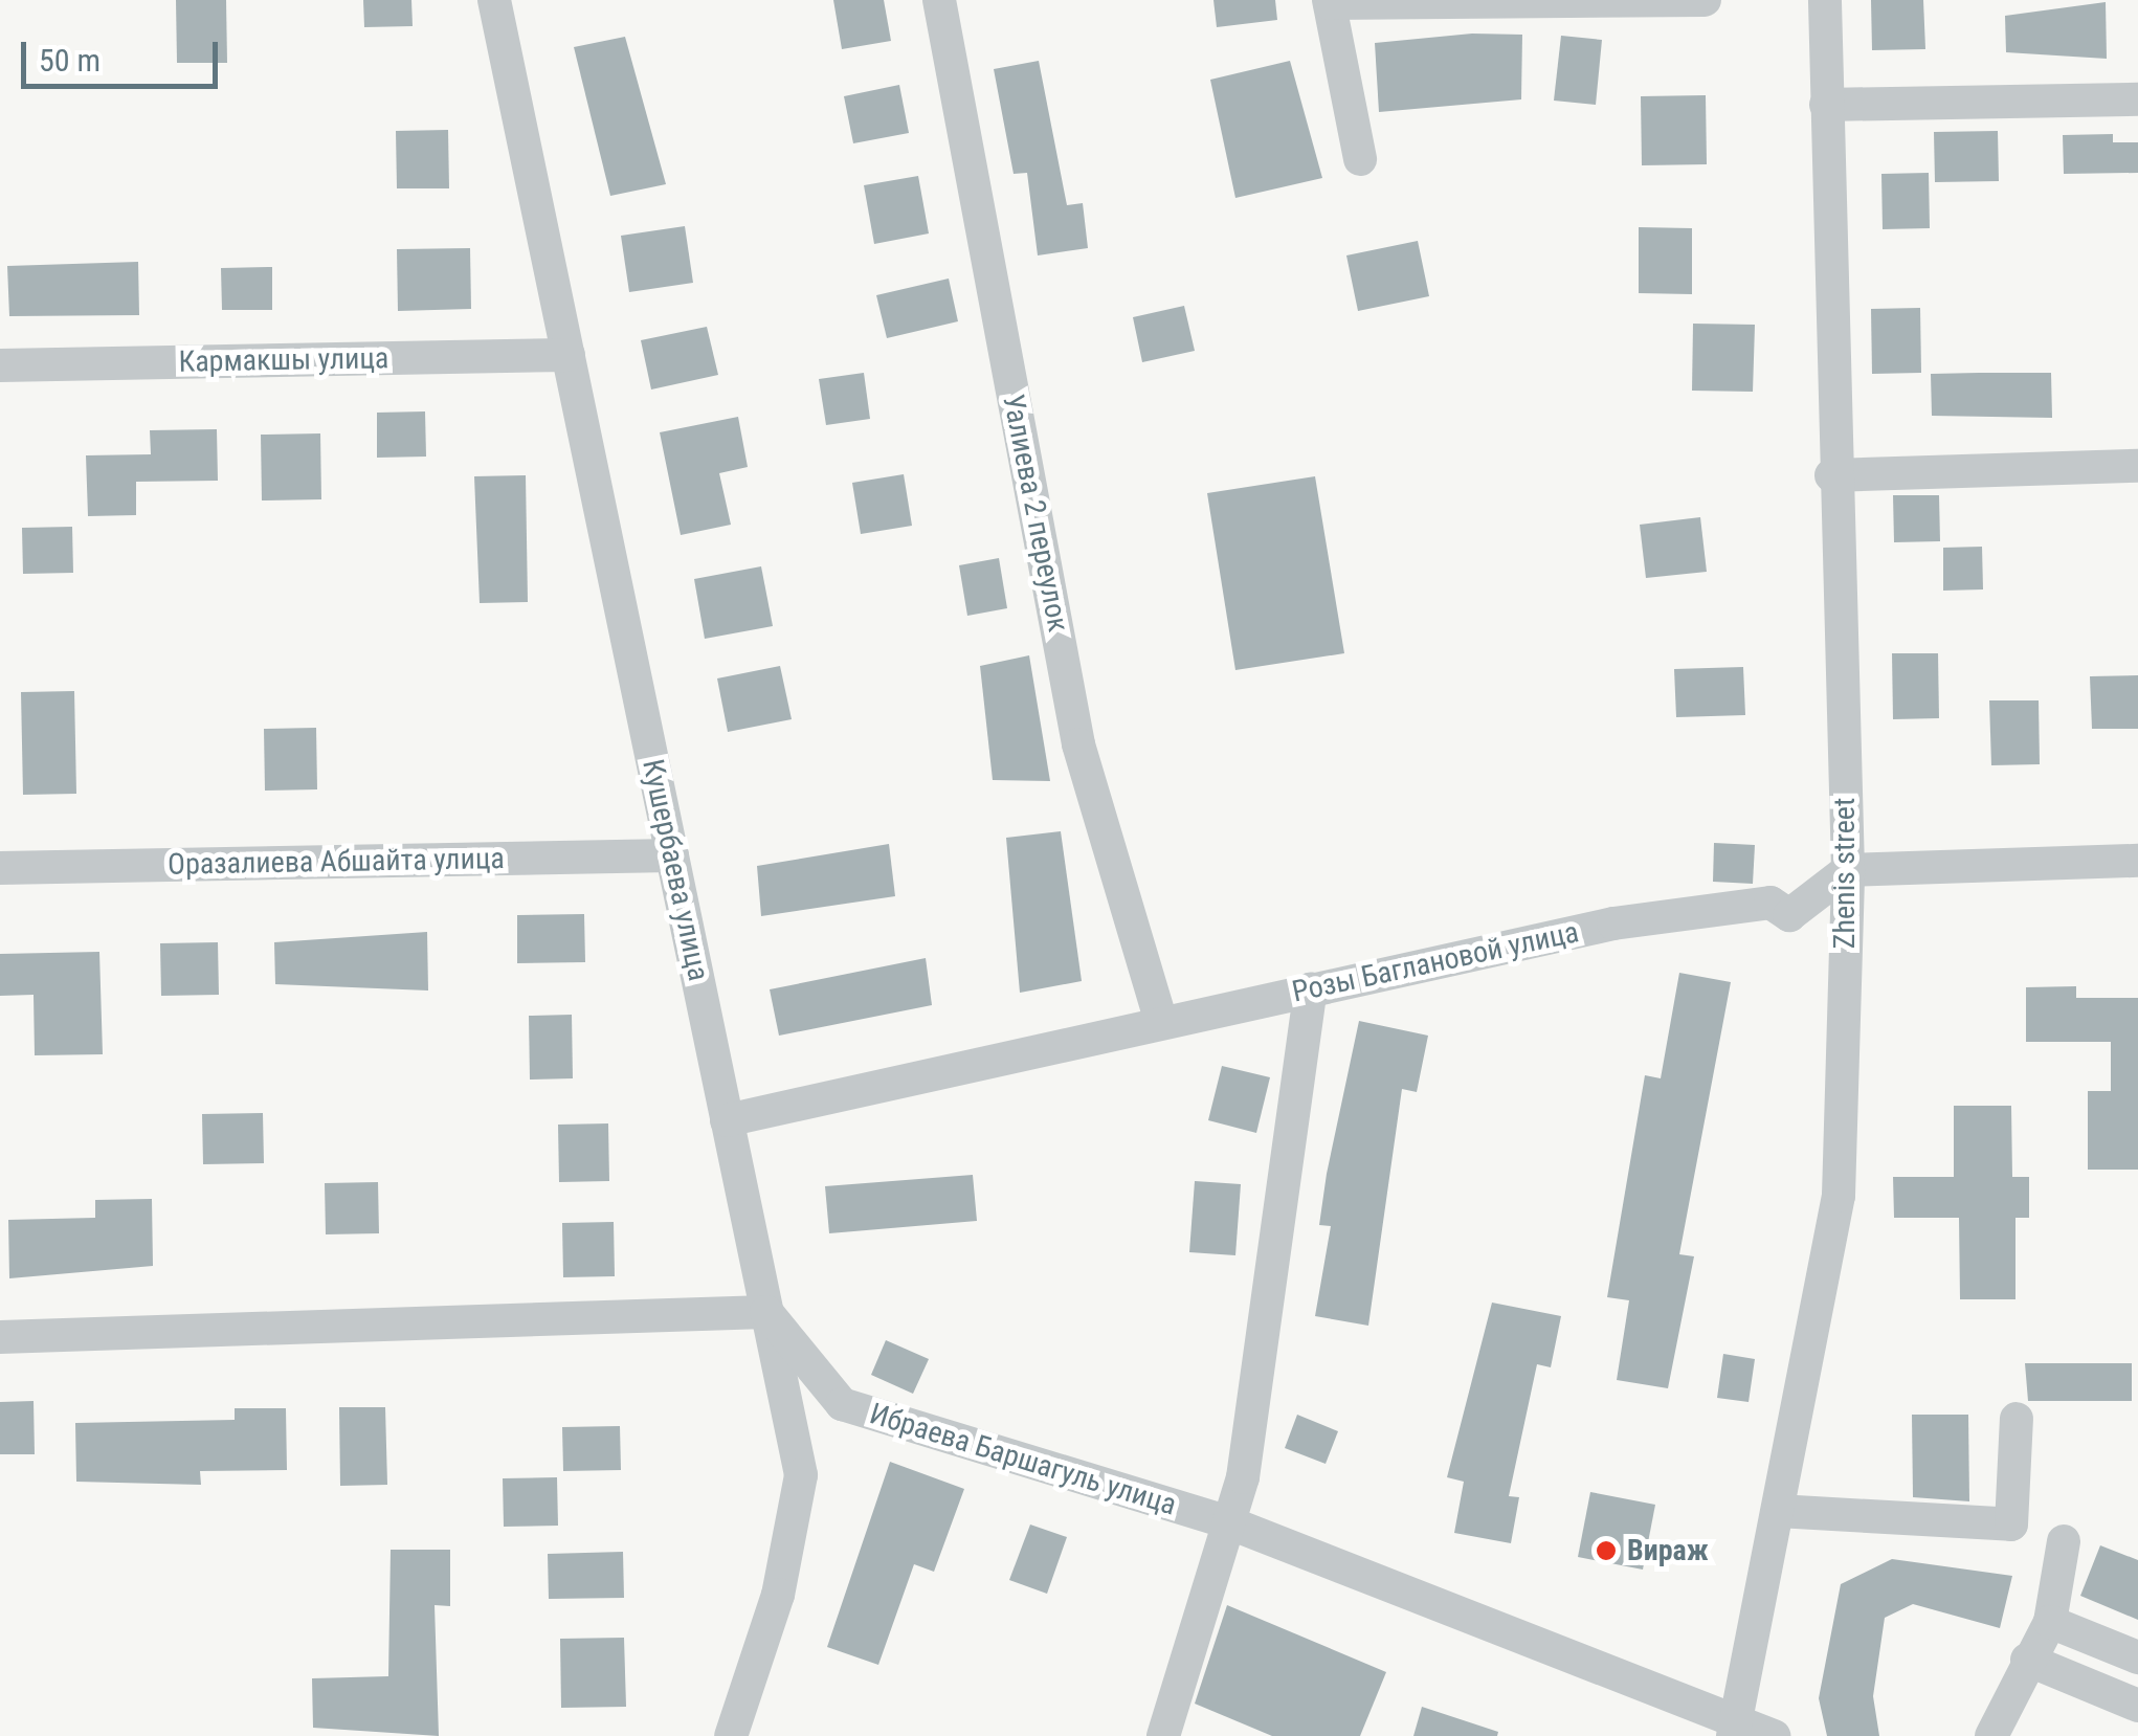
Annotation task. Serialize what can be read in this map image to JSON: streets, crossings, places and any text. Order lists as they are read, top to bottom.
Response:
{
  "streets": {
    "street": [
      "Кармакшы улица",
      "Уалиева 2 переулок",
      "Оразалиева Абшайта улица",
      "Кушербаева улица",
      "Zhenis street",
      "Розы Баглановой улица",
      "Ибраева Баршагуль улица"
    ]
  },
  "crossings": [
    ["Кармакшы улица", "Кушербаева улица"],
    ["Уалиева 2 переулок", "Розы Баглановой улица"],
    ["Оразалиева Абшайта улица", "Кушербаева улица"],
    ["Кушербаева улица", "Розы Баглановой улица"],
    ["Кушербаева улица", "Ибраева Баршагуль улица"],
    ["Zhenis street", "Розы Баглановой улица"],
    ["Zhenis street", "Ибраева Баршагуль улица"]
  ],
  "places": ["Вираж"],
  "scale_bar": "50 m"
}
